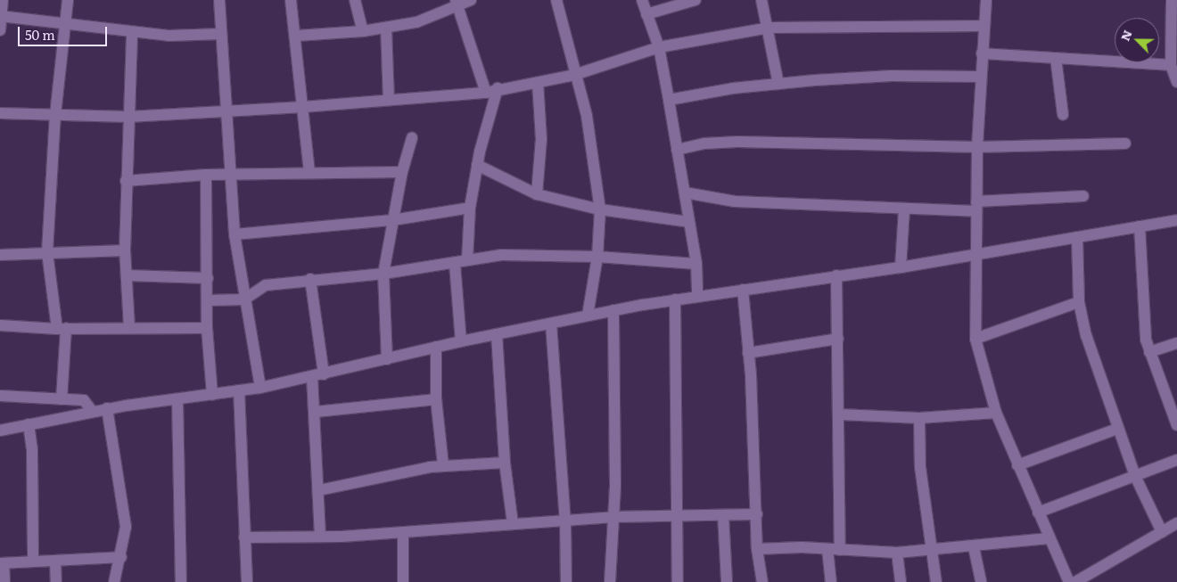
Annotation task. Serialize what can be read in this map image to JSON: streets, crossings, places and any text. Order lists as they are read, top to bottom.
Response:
{
  "scale_bar": "50 m",
  "north": "top left"
}
